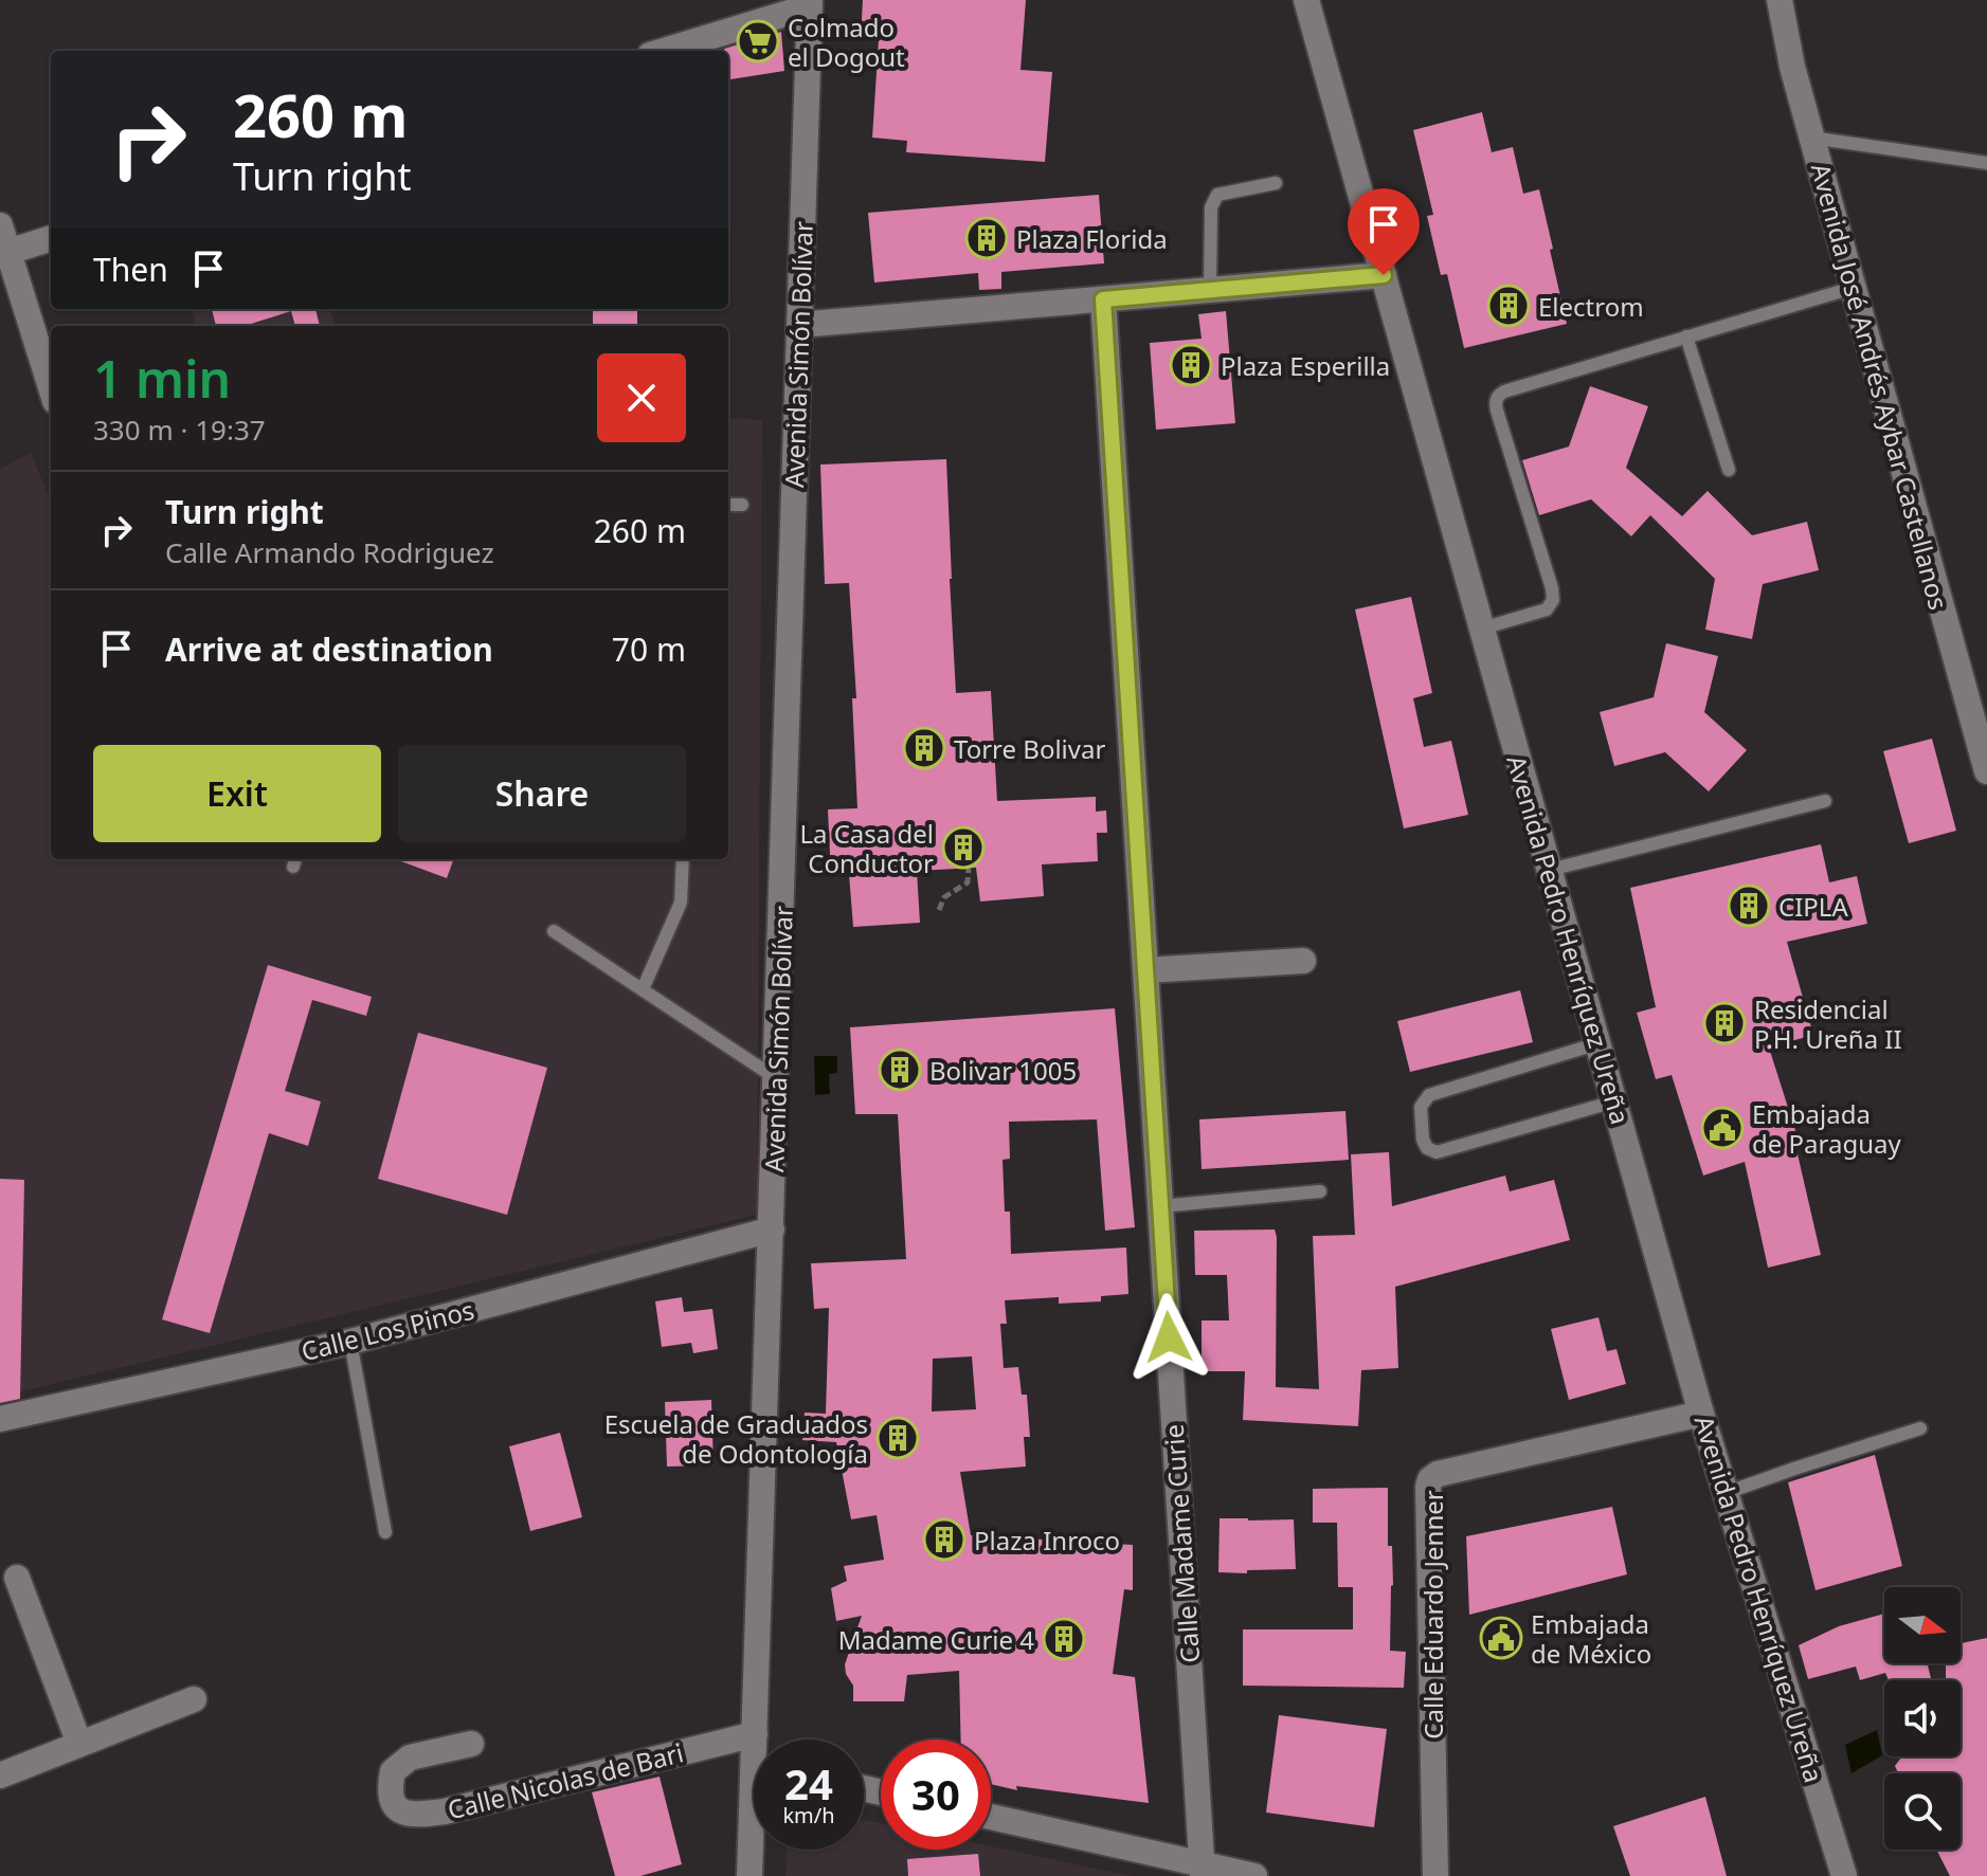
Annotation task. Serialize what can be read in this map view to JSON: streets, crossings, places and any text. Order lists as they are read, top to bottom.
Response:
{
  "streets": {
    "street": [
      "Avenida Simón Bolívar",
      "Avenida José Andrés Aybar Castellanos",
      "Avenida Pedro Henríquez Ureña",
      "Calle Los Pinos",
      "Calle Madame Curie",
      "Calle Eduardo Jenner",
      "Calle Nicolas de Bari"
    ]
  },
  "crossings": [
    ["Avenida Simón Bolívar", "Calle Los Pinos"],
    ["Avenida Simón Bolívar", "Calle Nicolas de Bari"],
    ["Avenida Pedro Henríquez Ureña", "Calle Eduardo Jenner"]
  ],
  "places": {
    "supermarket": ["Colmado el Dogout"],
    "building": [
      "Plaza Florida",
      "Electrom",
      "Plaza Esperilla",
      "Torre Bolivar",
      "La Casa del Conductor",
      "CIPLA",
      "Residencial P.H. Ureña II",
      "Bolivar 1005",
      "Escuela de Graduados de Odontología",
      "Plaza Inroco",
      "Madame Curie 4"
    ],
    "public building": ["Embajada de Paraguay", "Embajada de México"]
  },
  "north": "right",
  "page": {
    "turn": ["260 m", "Turn right"],
    "then": "Then",
    "heading": ["1 min", "330 m · 19:37"],
    "list": [
      {
        "name": "Turn right",
        "note": "Calle Armando Rodriguez",
        "value": "260 m"
      },
      {
        "name": "Arrive at destination",
        "value": "70 m"
      }
    ],
    "buttons": ["Exit", "Share"],
    "speed": "24 km/h",
    "limit": "30"
  }
}
